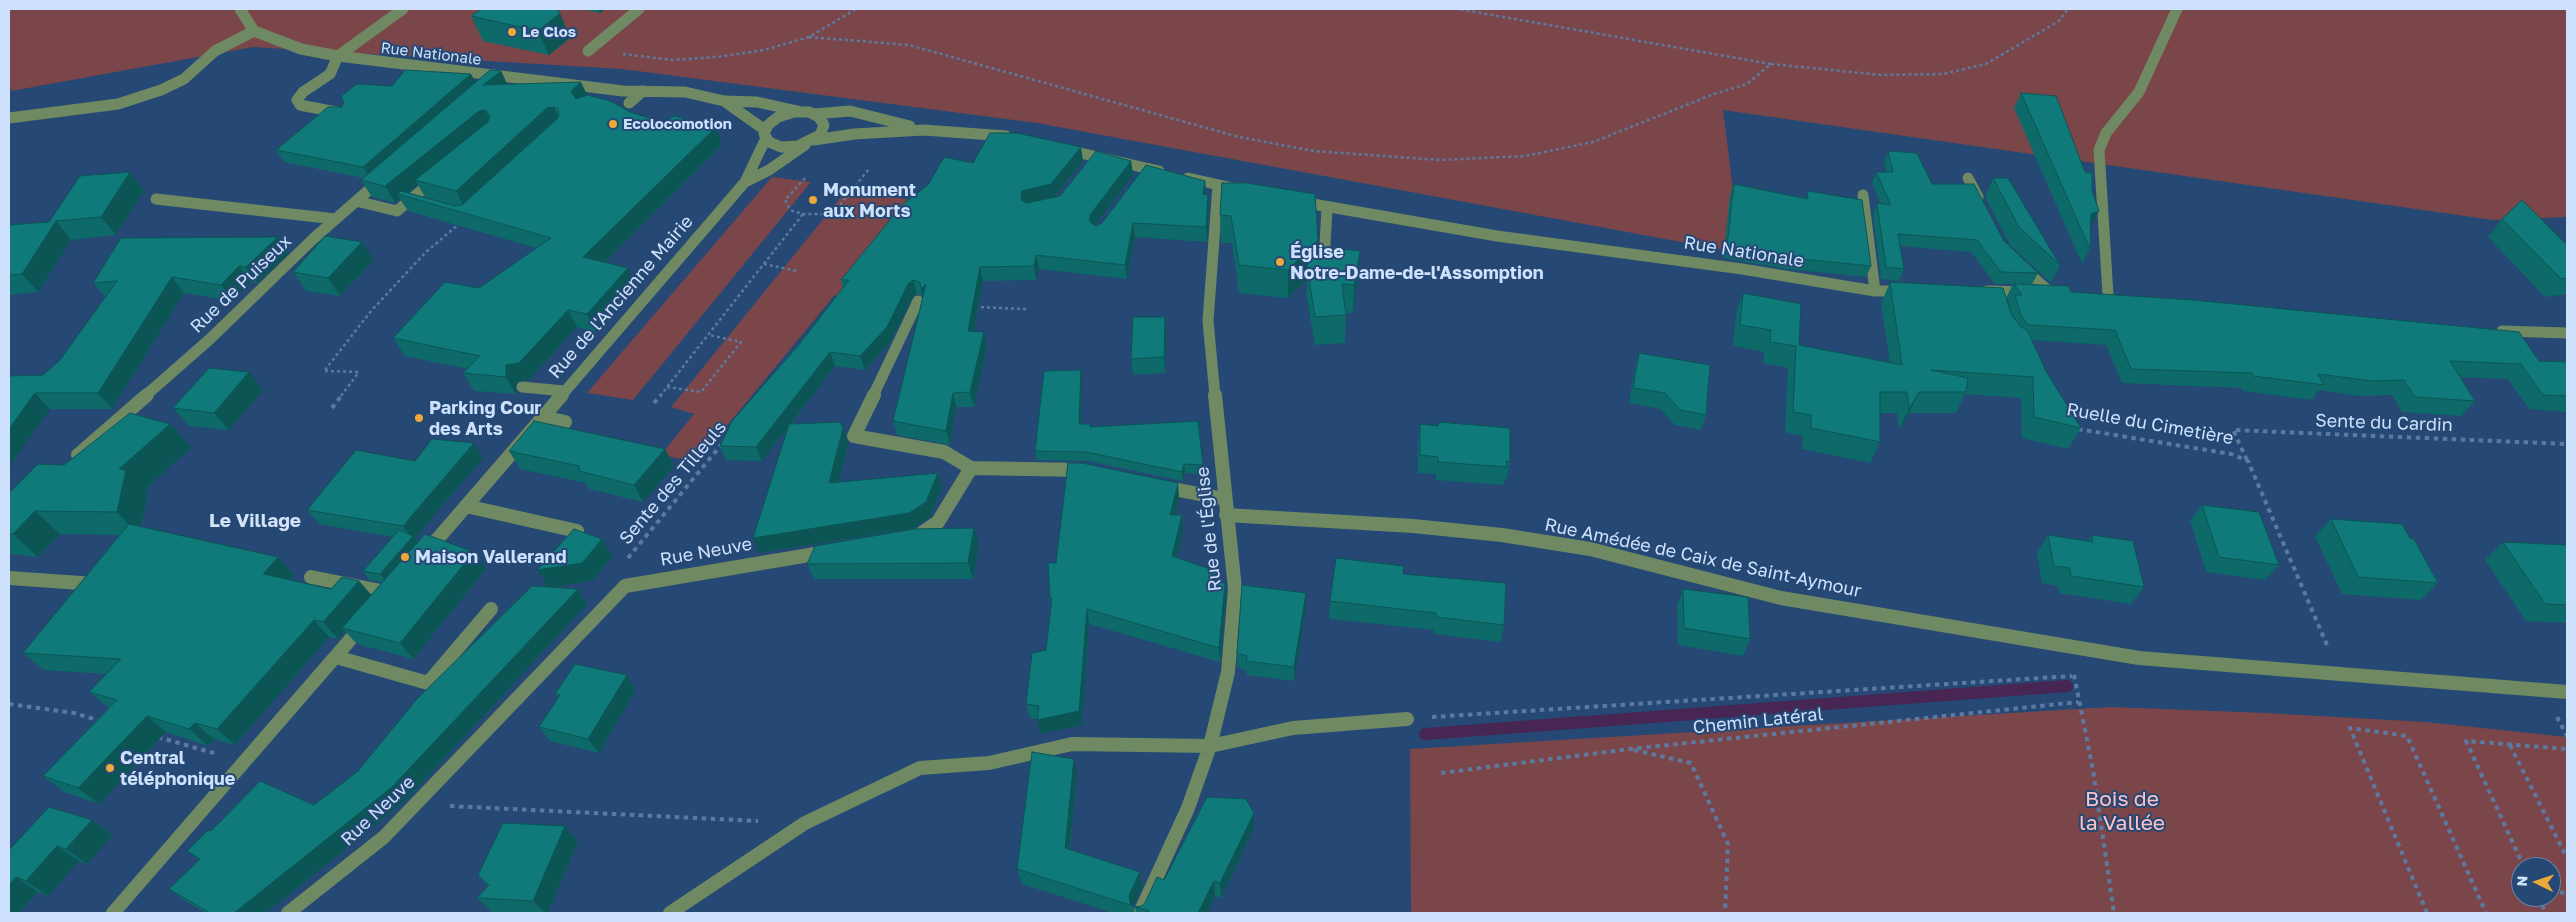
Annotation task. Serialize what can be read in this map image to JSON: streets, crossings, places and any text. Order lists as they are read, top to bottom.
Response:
{
  "streets": {
    "street": [
      "Rue Nationale",
      "Rue de Puiseux",
      "Rue de l'Ancienne Mairie",
      "Rue de l'Église",
      "Rue Neuve",
      "Rue Amédée de Caix de Saint-Aymour"
    ],
    "path": [
      "Sente du Cardin",
      "Ruelle du Cimetière",
      "Sente des Tilleuls",
      "Chemin Latéral"
    ]
  },
  "crossings": [
    ["Rue Nationale", "Rue de l'Ancienne Mairie"],
    ["Sente du Cardin", "Ruelle du Cimetière"],
    ["Sente des Tilleuls", "Rue Neuve"],
    ["Rue de l'Église", "Rue Amédée de Caix de Saint-Aymour"]
  ],
  "districts": ["Le Village"],
  "parks": ["Bois de la Vallée"],
  "places": [
    "Le Clos",
    "Ecolocomotion",
    "Monument aux Morts",
    "Église Notre-Dame-de-l'Assomption",
    "Parking Cour des Arts",
    "Maison Vallerand",
    "Central téléphonique"
  ],
  "north": "left"
}
